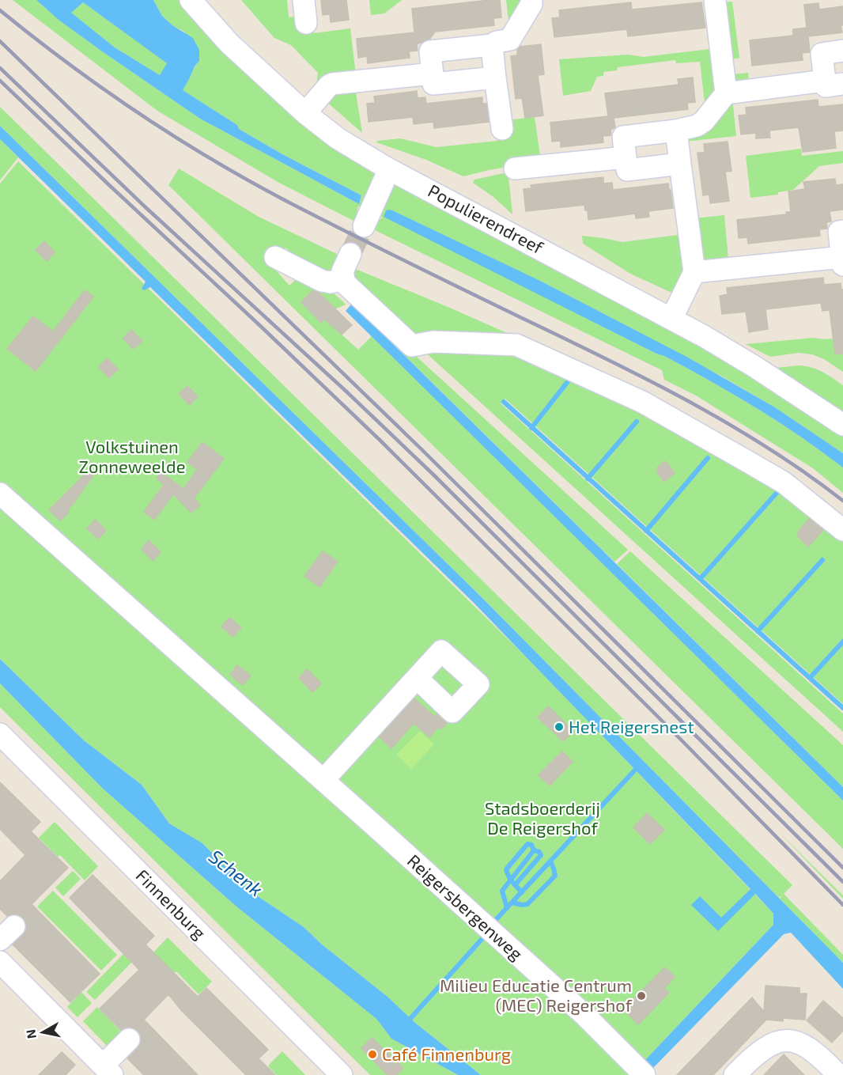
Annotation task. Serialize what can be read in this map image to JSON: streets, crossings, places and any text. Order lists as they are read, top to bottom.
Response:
{
  "streets": {
    "street": ["Populierendreef", "Finnenburg", "Reigersbergenweg"]
  },
  "water": ["Schenk"],
  "parks": ["Volkstuinen Zonneweelde", "Stadsboerderij De Reigershof"],
  "places": ["Het Reigersnest", "Milieu Educatie Centrum (MEC) Reigershof", "Café Finnenburg"],
  "north": "left"
}
